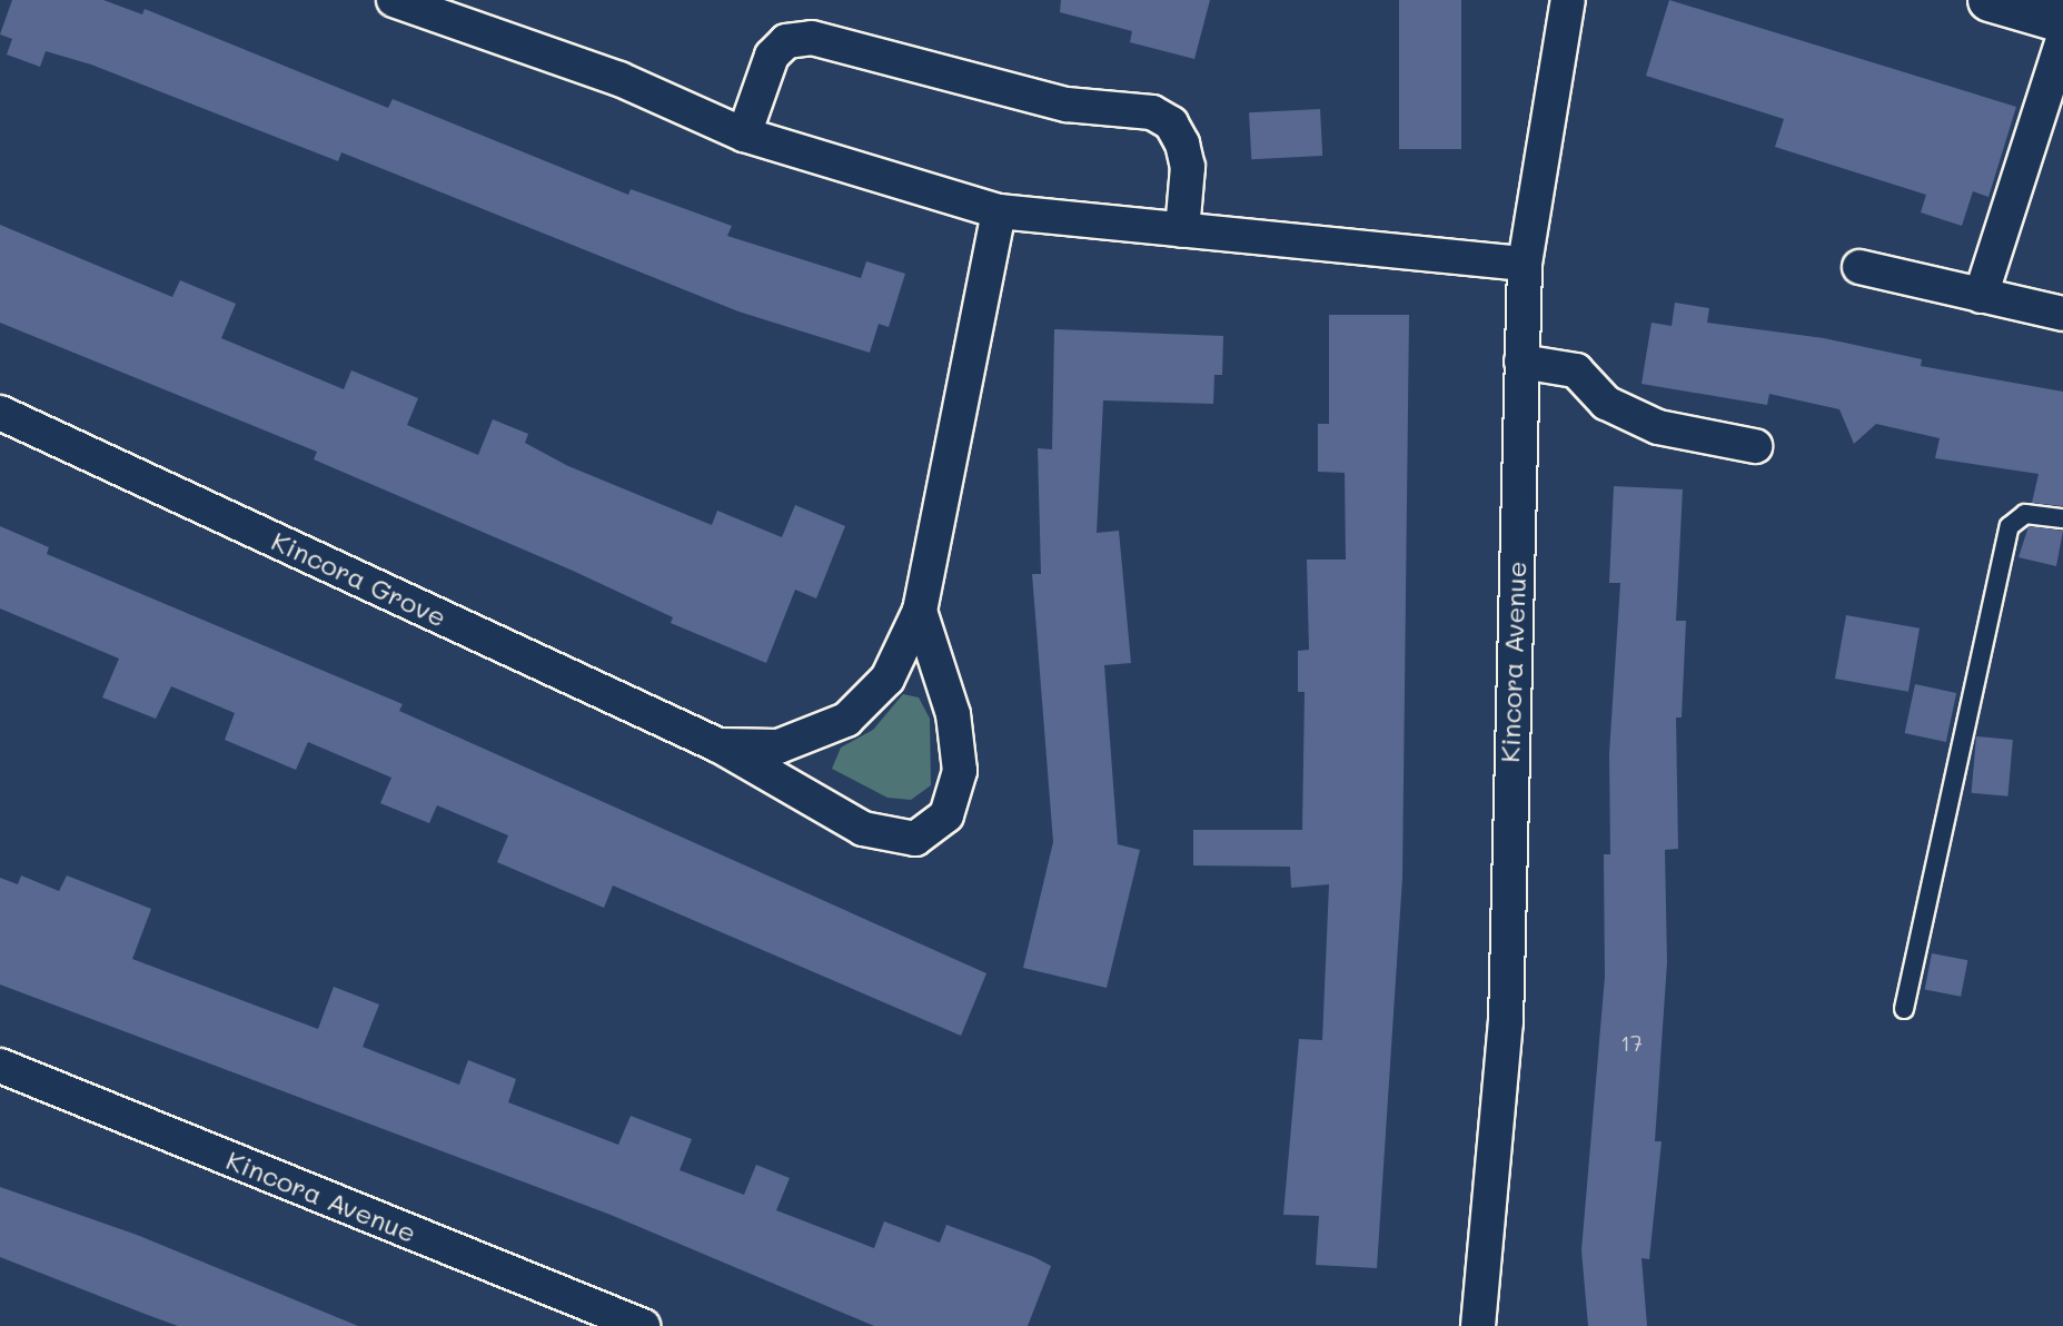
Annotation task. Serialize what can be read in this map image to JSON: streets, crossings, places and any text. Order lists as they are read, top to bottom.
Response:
{
  "streets": {
    "street": ["Kincora Grove", "Kincora Avenue"]
  },
  "house_numbers": ["17"]
}
